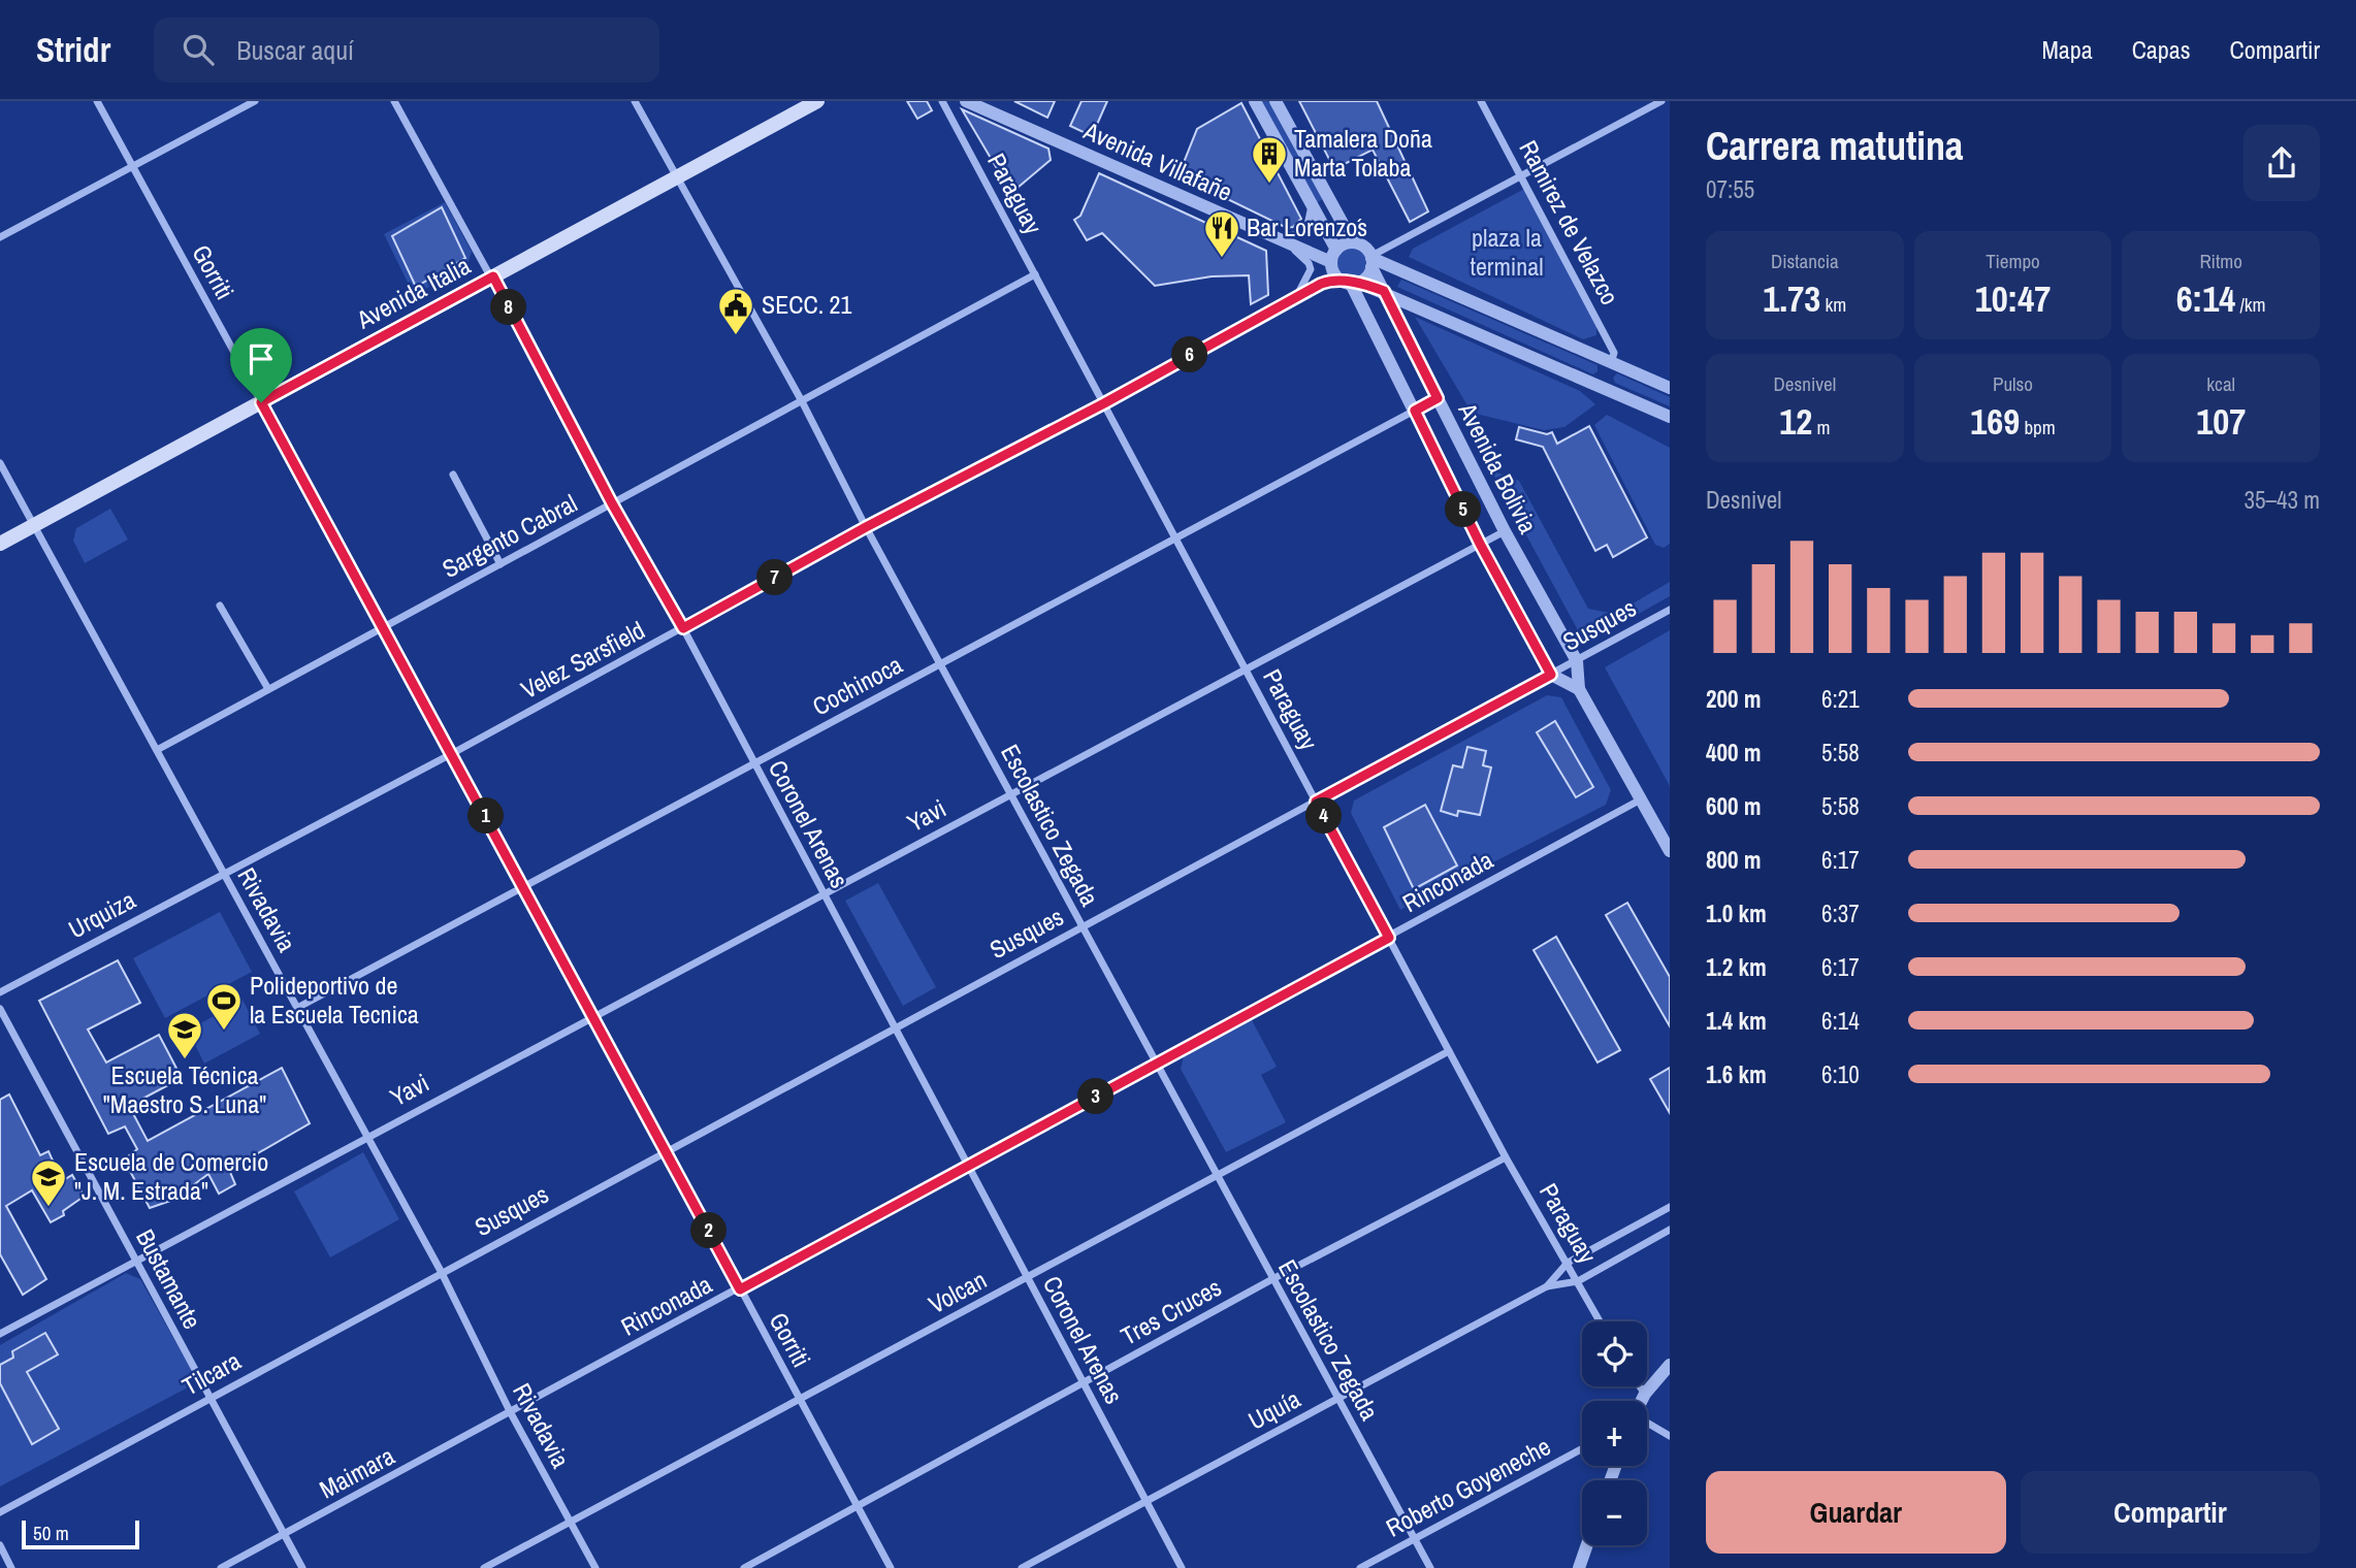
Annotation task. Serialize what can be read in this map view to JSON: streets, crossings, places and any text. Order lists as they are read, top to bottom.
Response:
{
  "streets": {
    "main road": ["Avenida Italia"],
    "street": [
      "Avenida Villafañe",
      "Paraguay",
      "Ramirez de Velazco",
      "Gorriti",
      "Avenida Bolivia",
      "Sargento Cabral",
      "Susques",
      "Velez Sarsfield",
      "Cochinoca",
      "Yavi",
      "Coronel Arenas",
      "Escolastico Zegada",
      "Rinconada",
      "Rivadavia",
      "Urquiza",
      "Bustamante",
      "Volcan",
      "Tres Cruces",
      "Tilcara",
      "Uquía",
      "Maimara",
      "Roberto Goyeneche"
    ]
  },
  "crossings": [
    ["Avenida Villafañe", "Avenida Bolivia"],
    ["Avenida Villafañe", "Velez Sarsfield"],
    ["Paraguay", "Sargento Cabral"],
    ["Paraguay", "Susques"],
    ["Paraguay", "Velez Sarsfield"],
    ["Paraguay", "Cochinoca"],
    ["Paraguay", "Yavi"],
    ["Paraguay", "Rinconada"],
    ["Paraguay", "Volcan"],
    ["Paraguay", "Tres Cruces"],
    ["Paraguay", "Uquía"],
    ["Gorriti", "Avenida Italia"],
    ["Gorriti", "Sargento Cabral"],
    ["Gorriti", "Susques"],
    ["Gorriti", "Velez Sarsfield"],
    ["Gorriti", "Cochinoca"],
    ["Gorriti", "Yavi"],
    ["Gorriti", "Rinconada"],
    ["Gorriti", "Volcan"],
    ["Gorriti", "Tres Cruces"],
    ["Avenida Italia", "Coronel Arenas"],
    ["Avenida Italia", "Escolastico Zegada"],
    ["Avenida Italia", "Rivadavia"],
    ["Avenida Bolivia", "Susques"],
    ["Avenida Bolivia", "Velez Sarsfield"],
    ["Avenida Bolivia", "Cochinoca"],
    ["Avenida Bolivia", "Yavi"],
    ["Avenida Bolivia", "Rinconada"],
    ["Sargento Cabral", "Coronel Arenas"],
    ["Sargento Cabral", "Escolastico Zegada"],
    ["Sargento Cabral", "Rivadavia"],
    ["Susques", "Coronel Arenas"],
    ["Susques", "Escolastico Zegada"],
    ["Susques", "Rivadavia"],
    ["Susques", "Tilcara"],
    ["Velez Sarsfield", "Coronel Arenas"],
    ["Velez Sarsfield", "Escolastico Zegada"],
    ["Velez Sarsfield", "Rivadavia"],
    ["Velez Sarsfield", "Urquiza"],
    ["Cochinoca", "Coronel Arenas"],
    ["Cochinoca", "Escolastico Zegada"],
    ["Cochinoca", "Rivadavia"],
    ["Yavi", "Coronel Arenas"],
    ["Yavi", "Escolastico Zegada"],
    ["Yavi", "Rivadavia"],
    ["Yavi", "Bustamante"],
    ["Coronel Arenas", "Rinconada"],
    ["Coronel Arenas", "Volcan"],
    ["Coronel Arenas", "Tres Cruces"],
    ["Coronel Arenas", "Uquía"],
    ["Escolastico Zegada", "Rinconada"],
    ["Escolastico Zegada", "Volcan"],
    ["Escolastico Zegada", "Tres Cruces"],
    ["Escolastico Zegada", "Uquía"],
    ["Escolastico Zegada", "Roberto Goyeneche"],
    ["Rinconada", "Rivadavia"],
    ["Rinconada", "Maimara"],
    ["Rivadavia", "Urquiza"],
    ["Rivadavia", "Volcan"],
    ["Rivadavia", "Tilcara"],
    ["Rivadavia", "Maimara"],
    ["Bustamante", "Tilcara"],
    ["Bustamante", "Maimara"]
  ],
  "parks": ["plaza la terminal"],
  "places": {
    "building": ["Tamalera Doña Marta Tolaba"],
    "restaurant": ["Bar Lorenzo´s"],
    "public building": ["SECC. 21"],
    "sports": ["Polideportivo de la Escuela Tecnica"],
    "school or university": ["Escuela Técnica \"Maestro S. Luna\"", "Escuela de Comercio \"J. M. Estrada\""]
  },
  "scale_bar": "50 m",
  "page": {
    "header": "Stridr",
    "search": "Buscar aquí",
    "nav": ["Mapa", "Capas", "Compartir"],
    "heading": ["Carrera matutina", "07:55"],
    "stats": [
      ["Distancia", "1.73 km"],
      ["Tiempo", "10:47"],
      ["Ritmo", "6:14 /km"],
      ["Desnivel", "12 m"],
      ["Pulso", "169 bpm"],
      ["kcal", "107"]
    ],
    "pins": [
      "8",
      "6",
      "5",
      "7",
      "1",
      "4",
      "3",
      "2"
    ],
    "chart": ["Desnivel", "35–43 m"],
    "list": [
      {
        "name": "200 m",
        "note": "6:21"
      },
      {
        "name": "400 m",
        "note": "5:58"
      },
      {
        "name": "600 m",
        "note": "5:58"
      },
      {
        "name": "800 m",
        "note": "6:17"
      },
      {
        "name": "1.0 km",
        "note": "6:37"
      },
      {
        "name": "1.2 km",
        "note": "6:17"
      },
      {
        "name": "1.4 km",
        "note": "6:14"
      },
      {
        "name": "1.6 km",
        "note": "6:10"
      }
    ],
    "map_buttons": ["+", "−"],
    "buttons": ["Guardar", "Compartir"],
    "scale": "50 m"
  }
}
